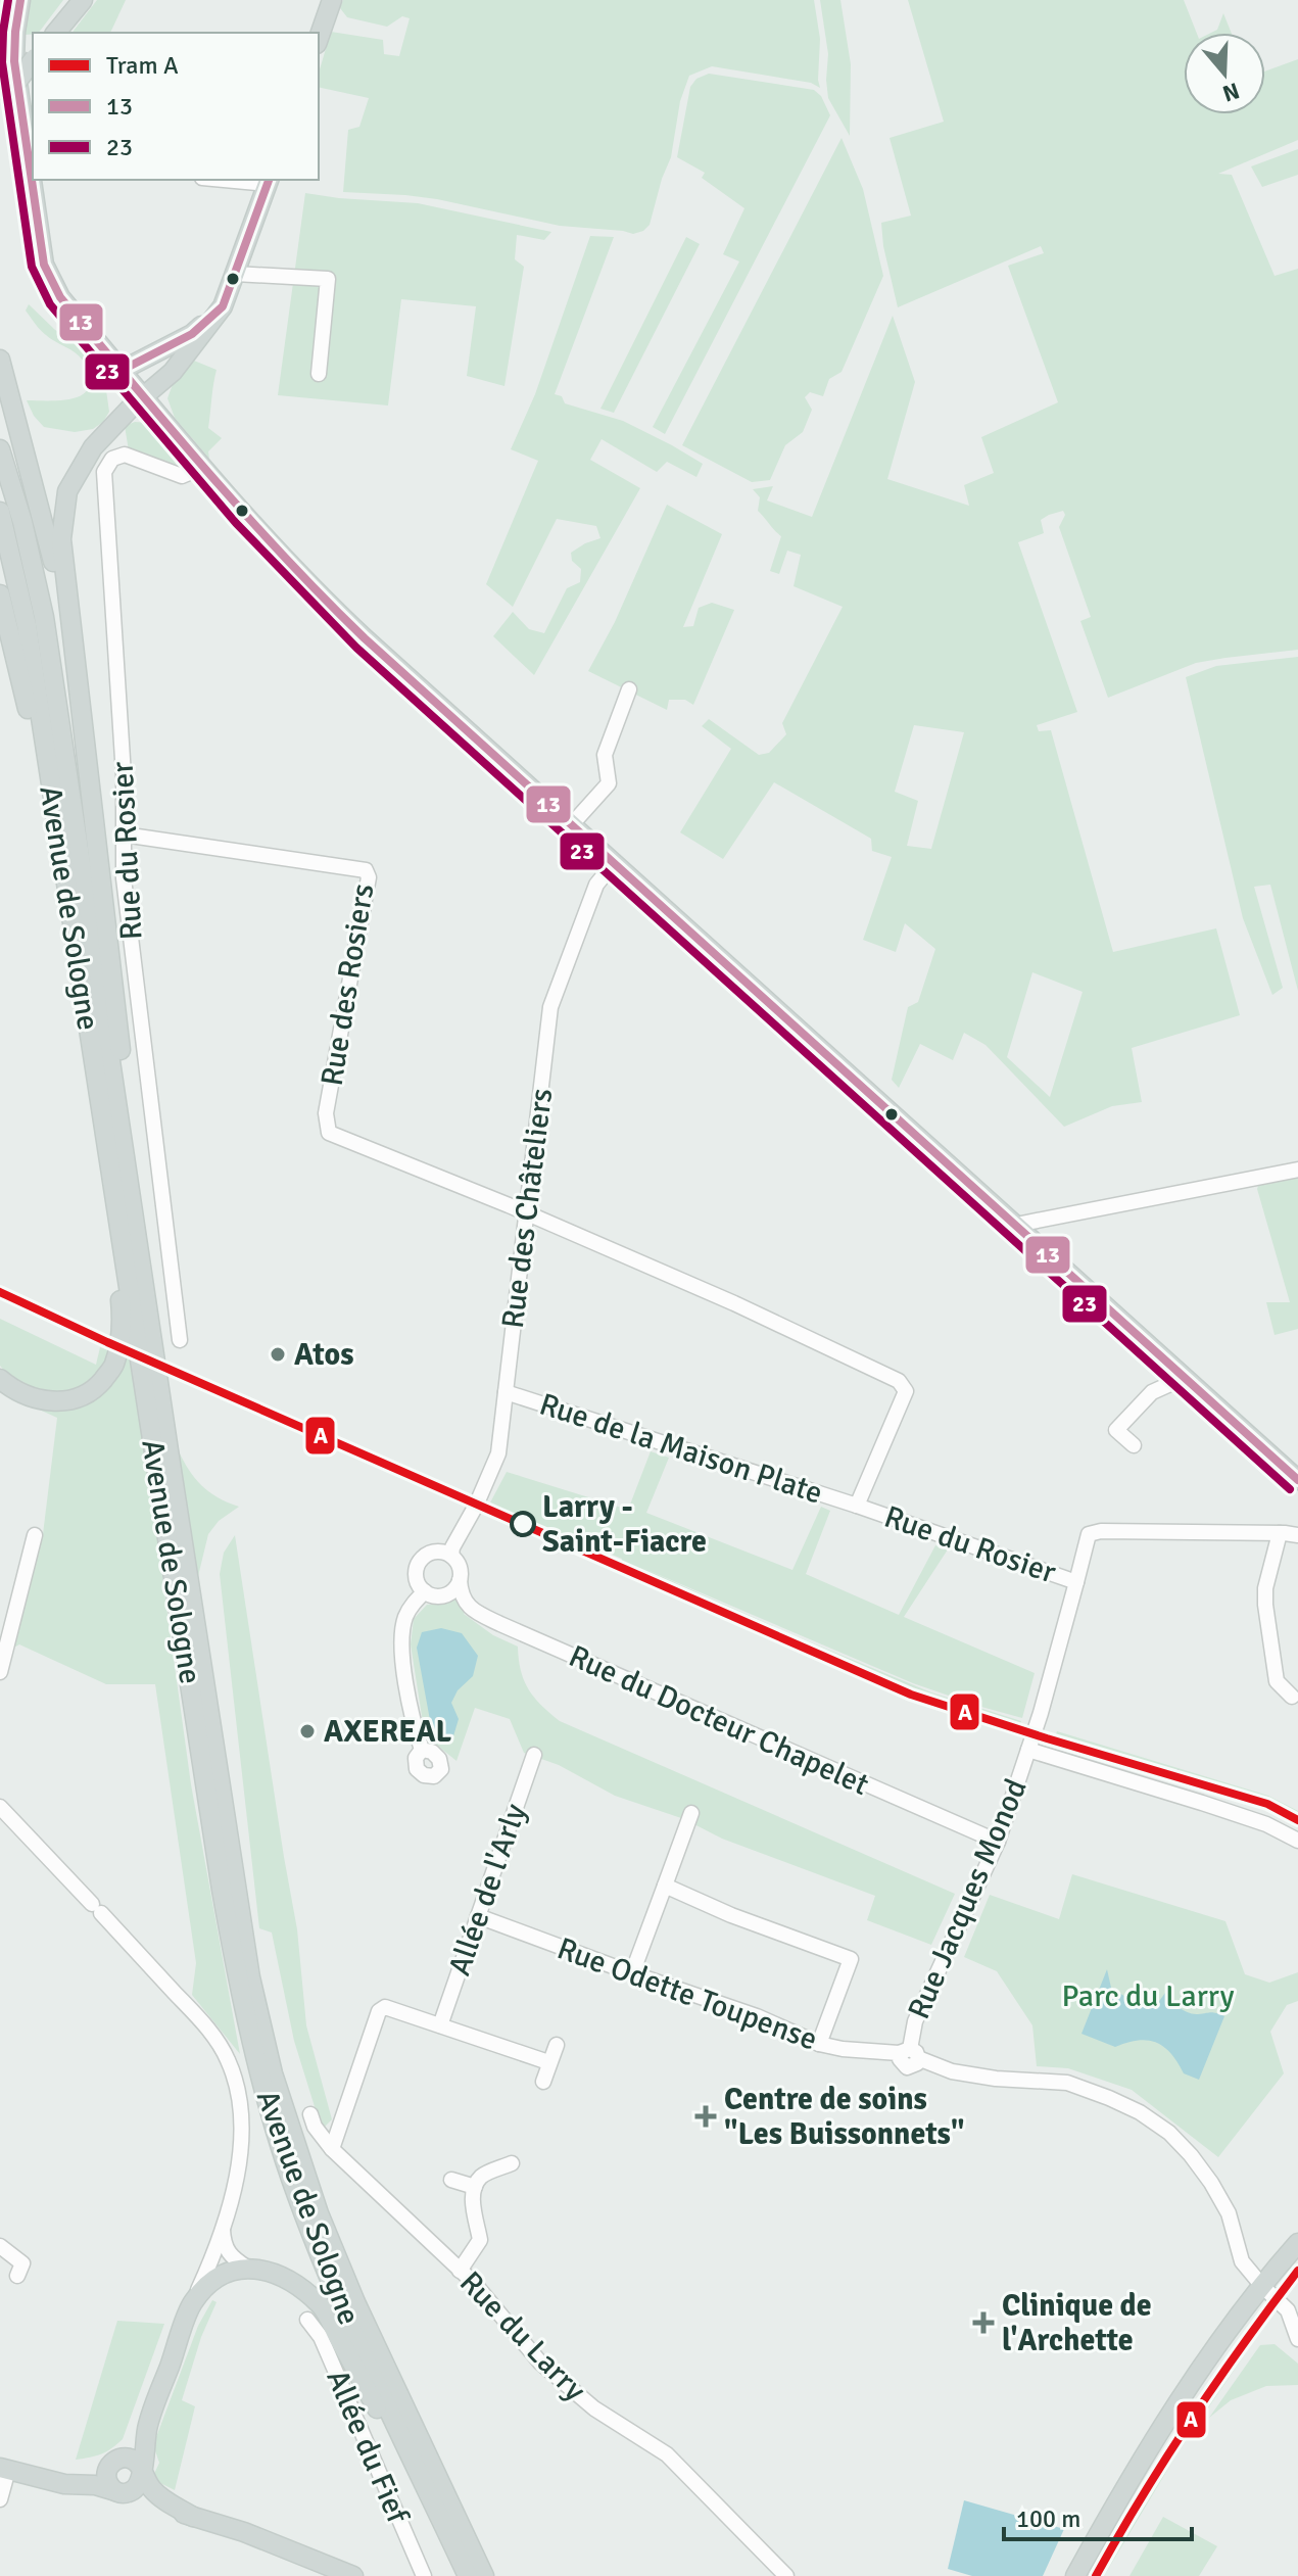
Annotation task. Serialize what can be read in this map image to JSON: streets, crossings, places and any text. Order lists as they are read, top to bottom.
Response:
{
  "streets": {
    "main road": ["Avenue de Sologne"],
    "street": [
      "Rue du Rosier",
      "Rue des Rosiers",
      "Rue des Châteliers",
      "Rue de la Maison Plate",
      "Rue du Docteur Chapelet",
      "Allée de l'Arly",
      "Rue Jacques Monod",
      "Rue Odette Toupense",
      "Rue du Larry",
      "Allée du Fief"
    ]
  },
  "crossings": [
    ["Rue du Rosier", "Rue des Rosiers"],
    ["Rue du Rosier", "Rue des Châteliers"],
    ["Rue du Rosier", "Rue de la Maison Plate"],
    ["Rue du Rosier", "Rue Jacques Monod"],
    ["Rue des Rosiers", "Rue des Châteliers"],
    ["Rue des Châteliers", "Rue de la Maison Plate"],
    ["Rue des Châteliers", "Rue du Docteur Chapelet"],
    ["Rue du Docteur Chapelet", "Rue Jacques Monod"],
    ["Allée de l'Arly", "Rue Odette Toupense"],
    ["Rue Jacques Monod", "Rue Odette Toupense"]
  ],
  "parks": ["Parc du Larry"],
  "places": {
    "other": ["Atos", "Larry - Saint-Fiacre", "AXEREAL"],
    "health": ["Centre de soins \"Les Buissonnets\"", "Clinique de l'Archette"]
  },
  "lines": ["transit line 13", "transit line 23", "tram line A"],
  "legend": ["Tram A", "13", "23"],
  "scale_bar": "100 m",
  "north": "bottom"
}
